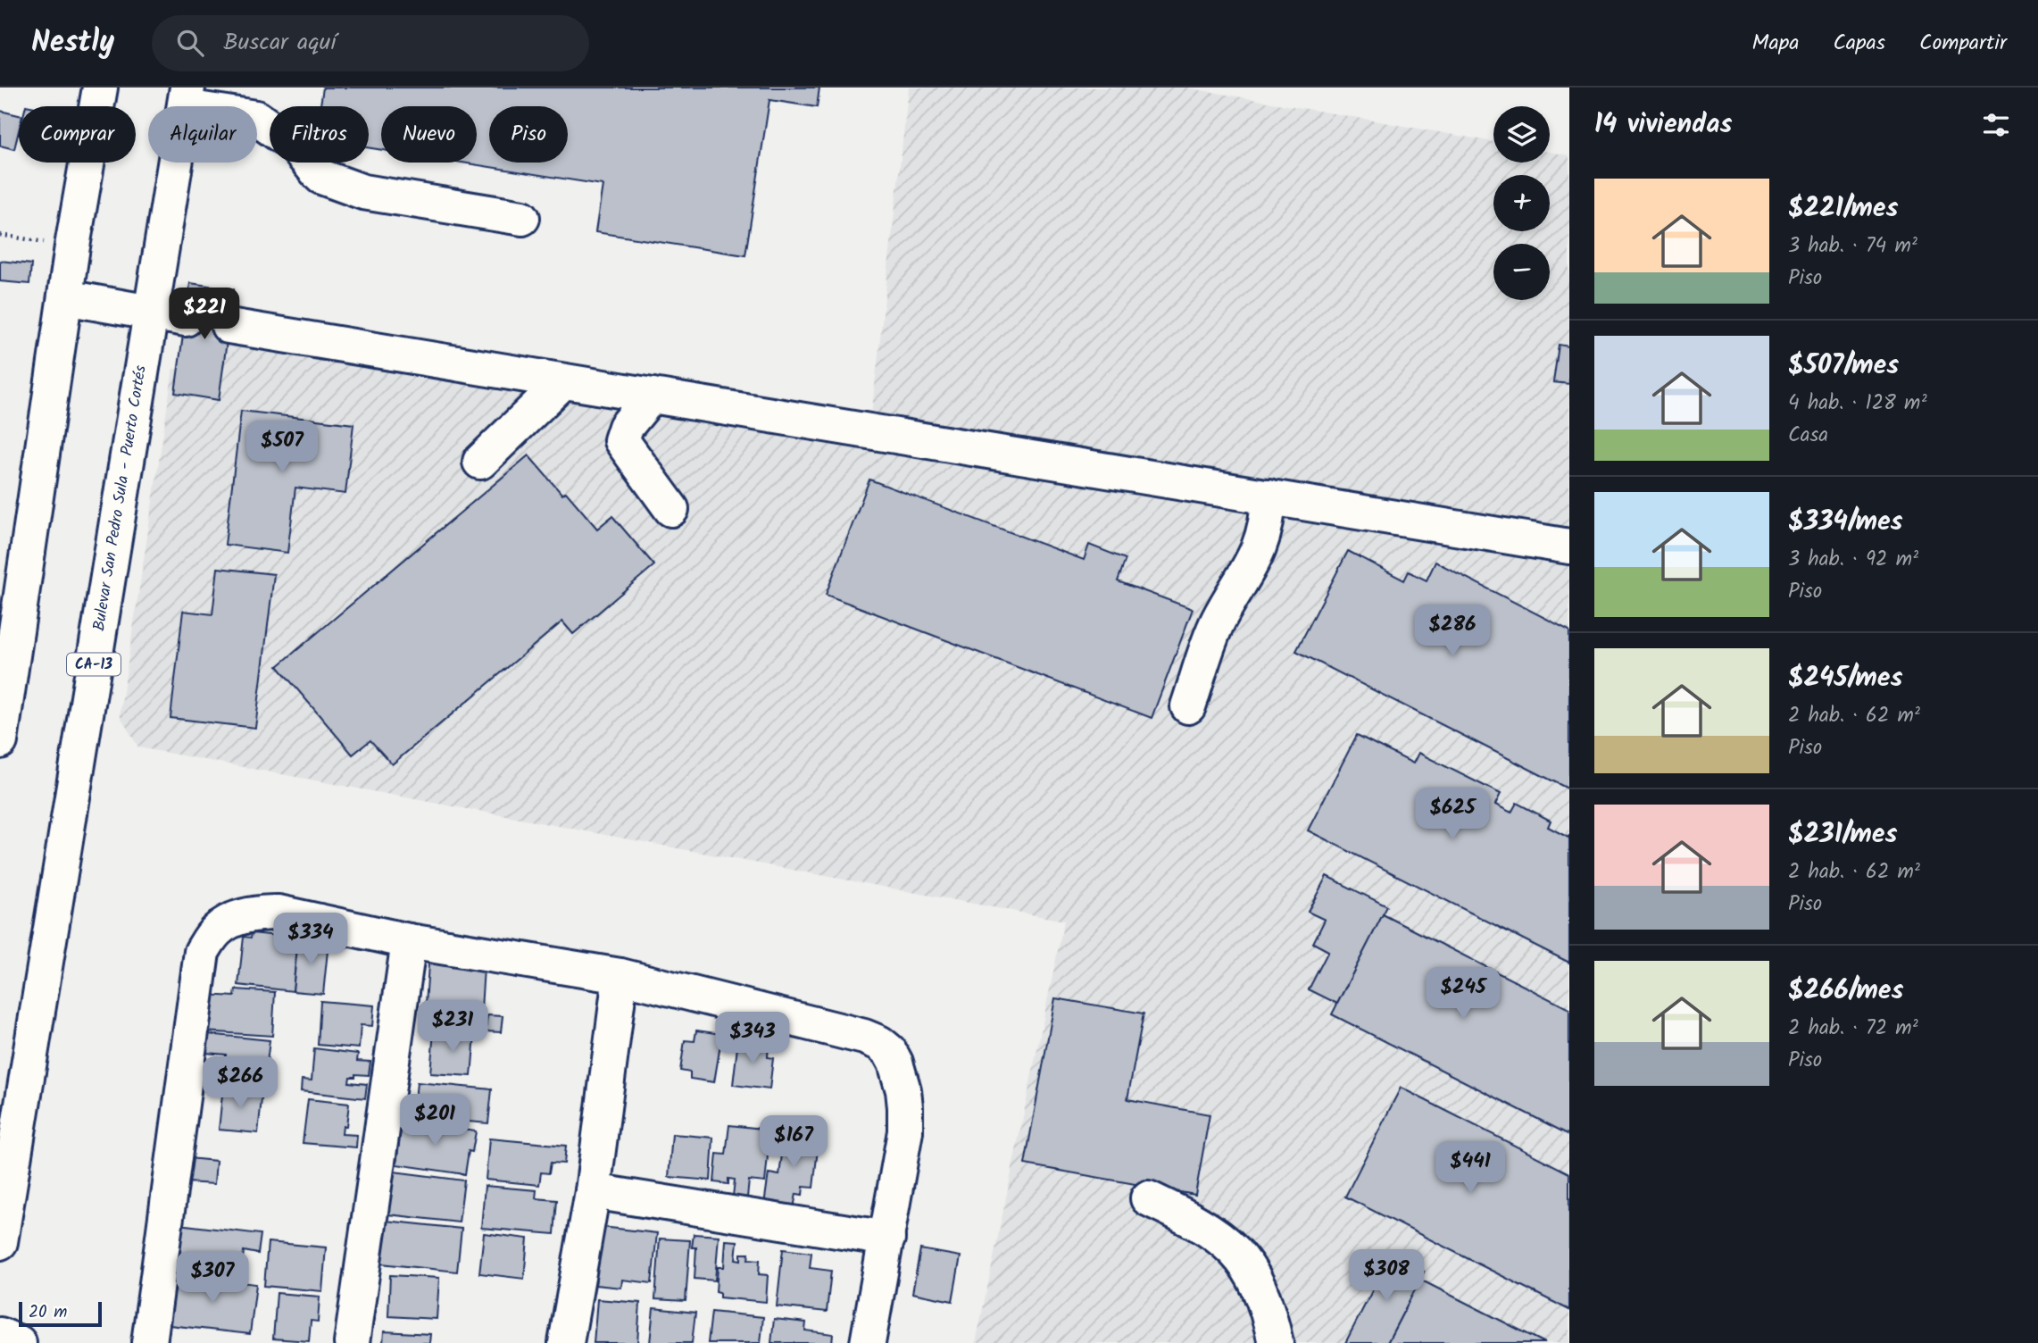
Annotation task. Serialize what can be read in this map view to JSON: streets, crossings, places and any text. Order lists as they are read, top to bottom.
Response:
{
  "streets": {
    "main road": ["Bulevar San Pedro Sula - Puerto Cortés", "CA-13"]
  },
  "scale_bar": "20 m",
  "page": {
    "header": "Nestly",
    "search": "Buscar aquí",
    "nav": ["Mapa", "Capas", "Compartir"],
    "heading": "14 viviendas",
    "map_buttons": ["+", "−"],
    "chip": [
      "Comprar",
      "Alquilar",
      "Filtros",
      "Nuevo",
      "Piso"
    ],
    "list": [
      {
        "name": "$221/mes",
        "note": "3 hab. · 74 m² · Piso"
      },
      {
        "name": "$507/mes",
        "note": "4 hab. · 128 m² · Casa"
      },
      {
        "name": "$334/mes",
        "note": "3 hab. · 92 m² · Piso"
      },
      {
        "name": "$245/mes",
        "note": "2 hab. · 62 m² · Piso"
      },
      {
        "name": "$231/mes",
        "note": "2 hab. · 62 m² · Piso"
      },
      {
        "name": "$266/mes",
        "note": "2 hab. · 72 m² · Piso"
      }
    ],
    "price": [
      "$221",
      "$507",
      "$286",
      "$625",
      "$334",
      "$245",
      "$231",
      "$343",
      "$266",
      "$201",
      "$167",
      "$441",
      "$308",
      "$307"
    ],
    "scale": "20 m"
  }
}
